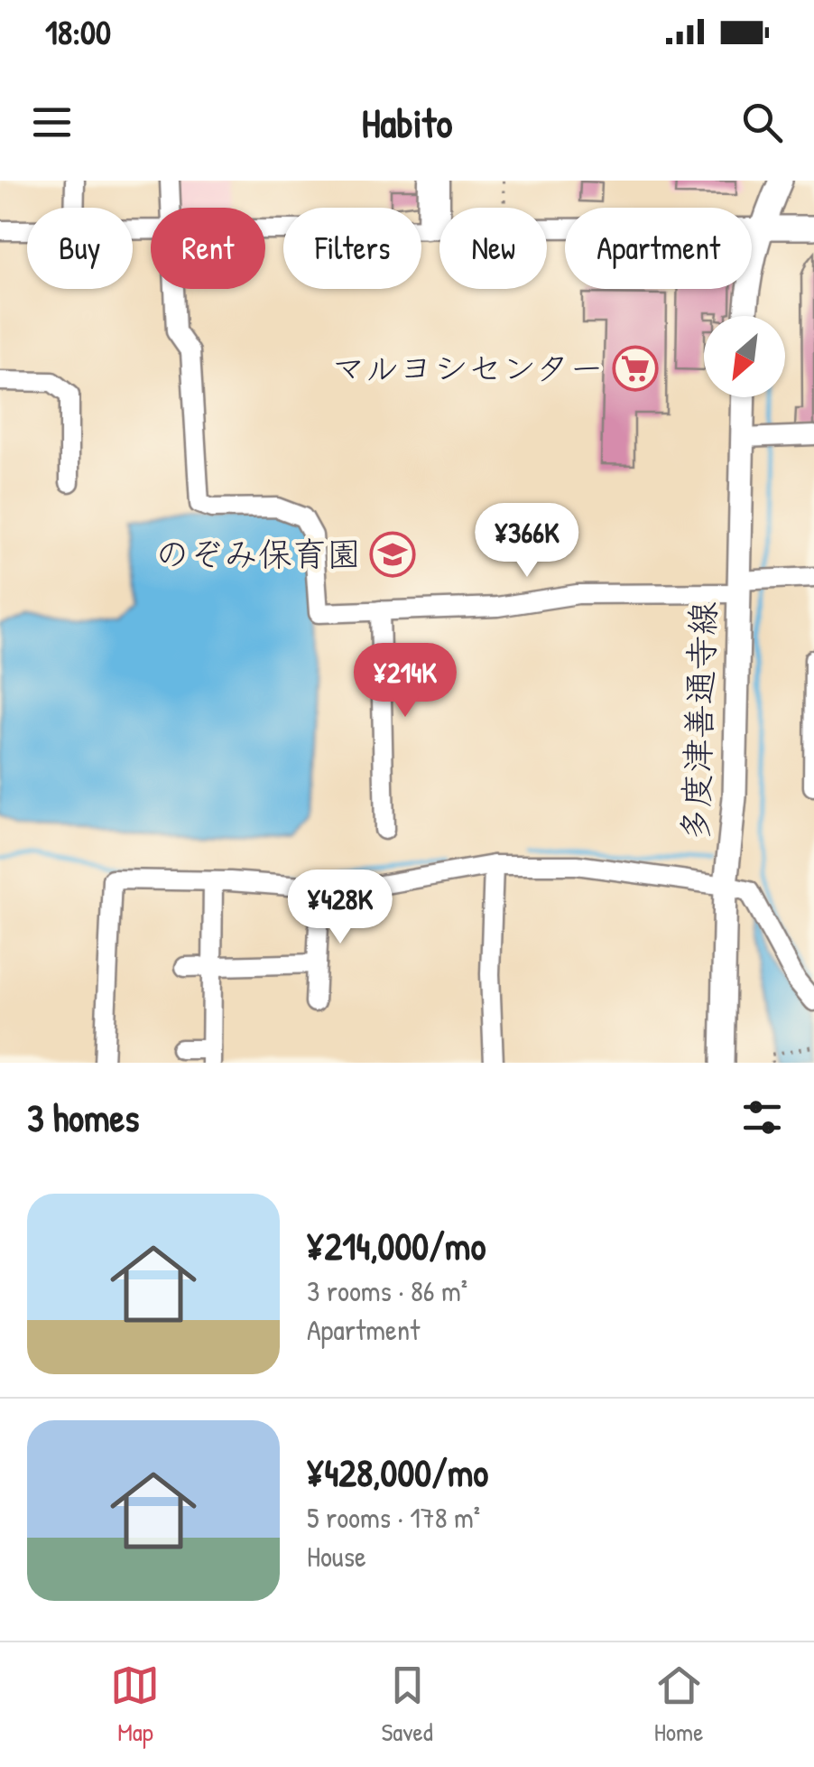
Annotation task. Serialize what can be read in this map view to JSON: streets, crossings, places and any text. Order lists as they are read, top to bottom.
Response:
{
  "streets": {
    "main road": ["多度津善通寺線"]
  },
  "places": {
    "supermarket": ["マルヨシセンター"],
    "school or university": ["のぞみ保育園"]
  },
  "north": "bottom left",
  "page": {
    "status": "18:00",
    "header": "Habito",
    "chip": [
      "Buy",
      "Rent",
      "Filters",
      "New",
      "Apartment"
    ],
    "price": ["¥366K", "¥214K", "¥428K"],
    "heading": "3 homes",
    "list": [
      {
        "name": "¥214,000/mo",
        "note": "3 rooms · 86 m² · Apartment"
      },
      {
        "name": "¥428,000/mo",
        "note": "5 rooms · 178 m² · House"
      }
    ],
    "tabs": ["Map", "Saved", "Home"]
  }
}
